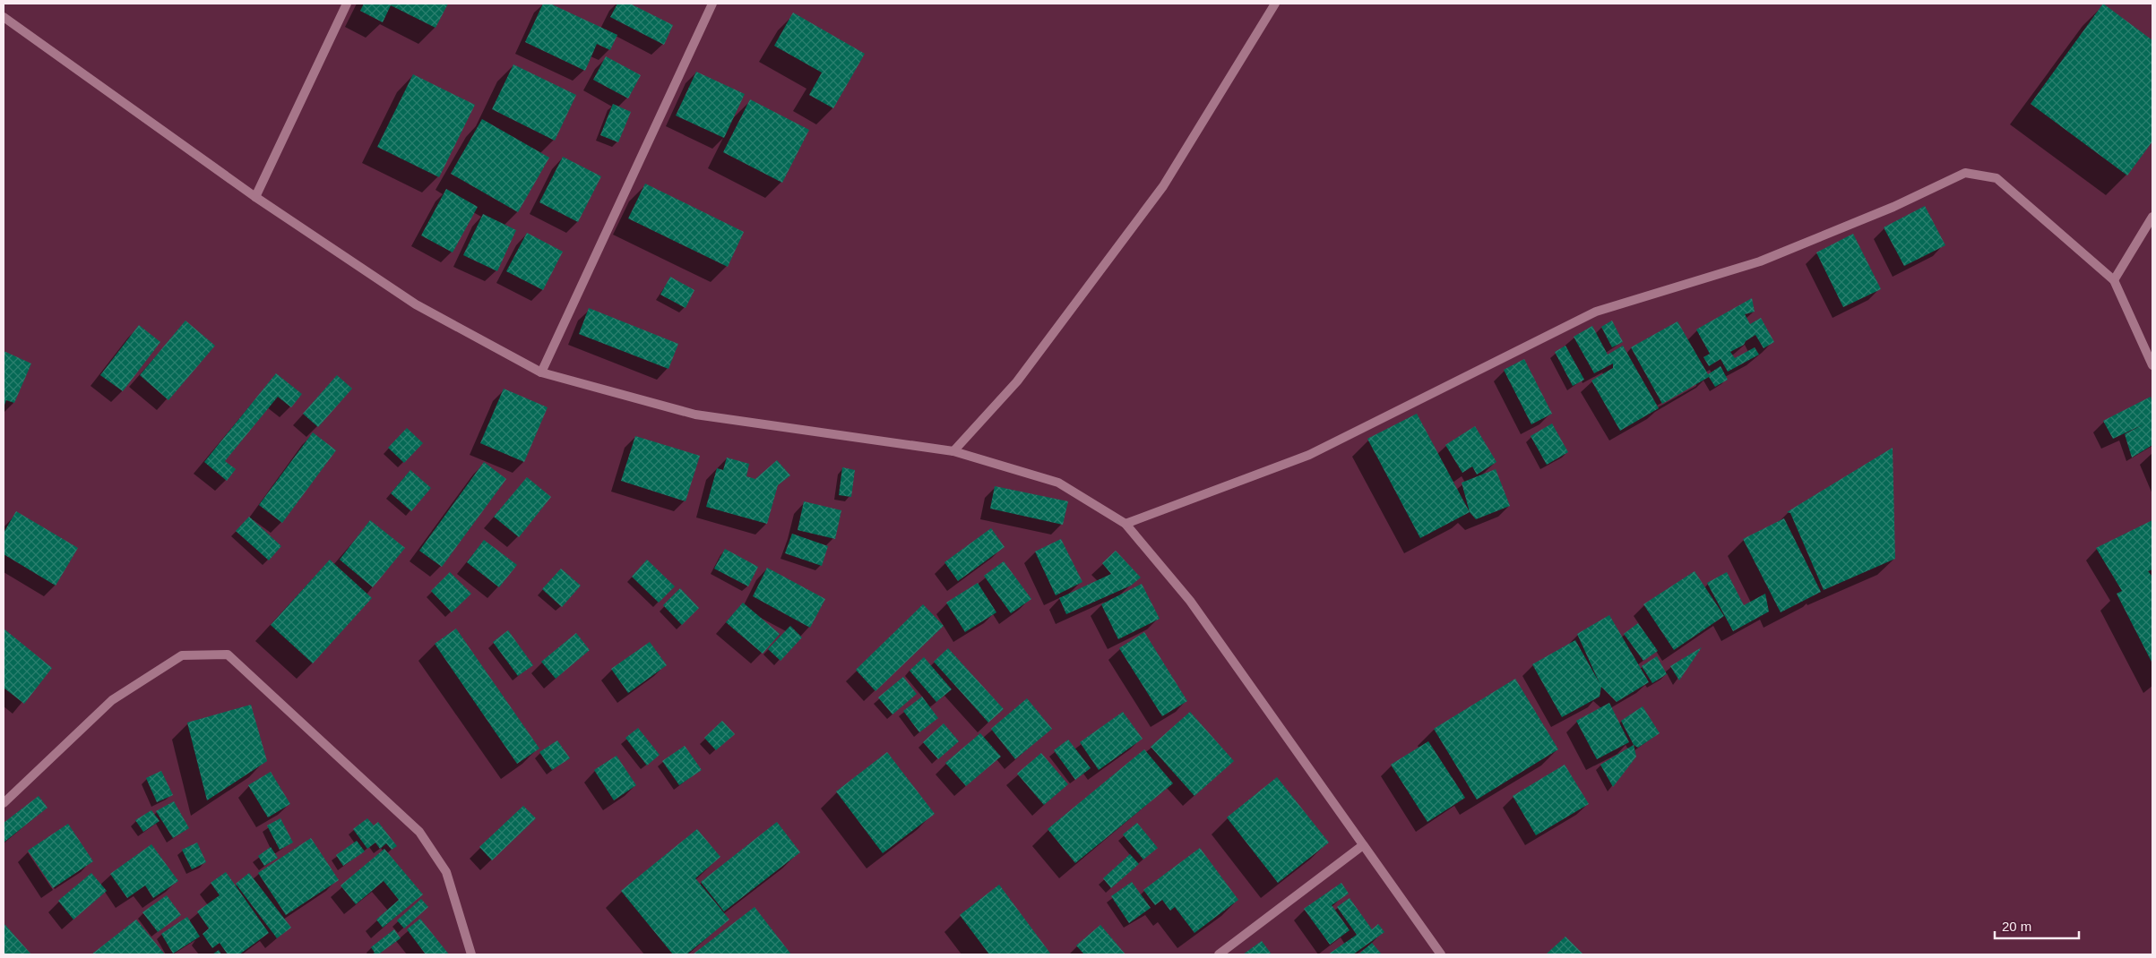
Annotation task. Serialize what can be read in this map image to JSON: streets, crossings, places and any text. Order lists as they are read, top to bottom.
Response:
{
  "scale_bar": "20 m"
}
